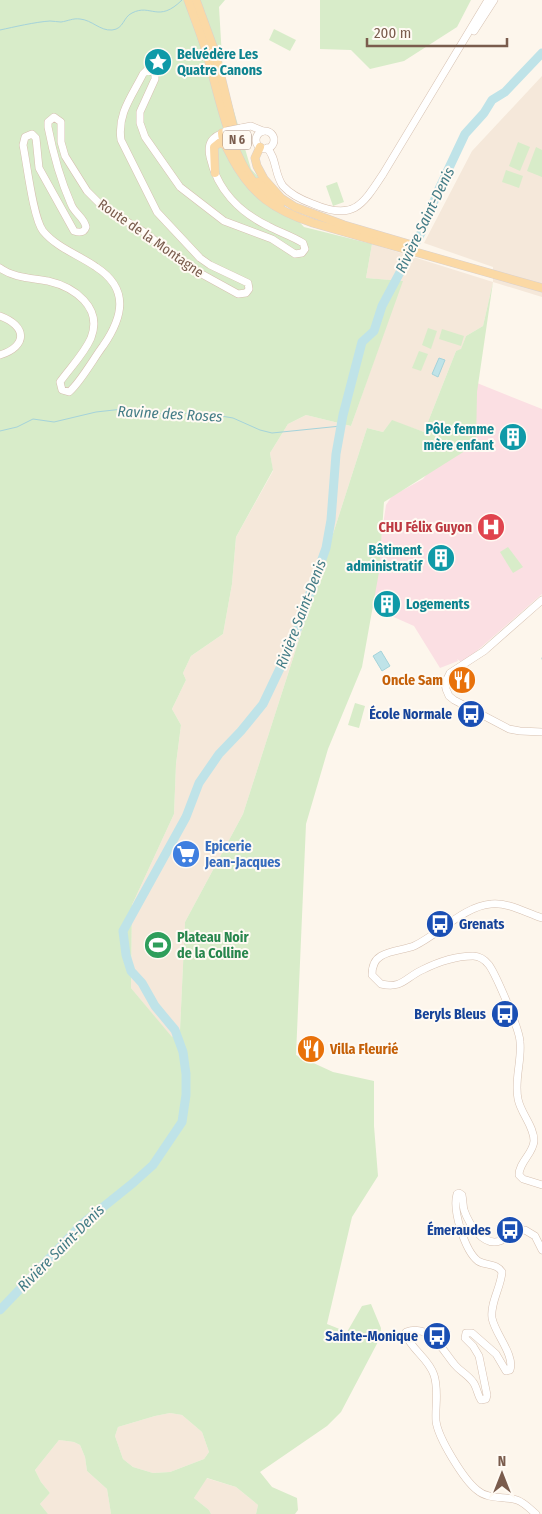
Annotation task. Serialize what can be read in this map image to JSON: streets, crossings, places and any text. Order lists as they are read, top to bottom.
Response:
{
  "streets": {
    "main road": ["N 6", "Route de la Montagne"]
  },
  "water": ["Rivière Saint-Denis", "Ravine des Roses"],
  "places": {
    "place": ["Belvédère Les Quatre Canons"],
    "building": ["Pôle femme mère enfant", "Bâtiment administratif", "Logements"],
    "hospital": ["CHU Félix Guyon"],
    "restaurant": ["Oncle Sam", "Villa Fleurié"],
    "bus stop": [
      "École Normale",
      "Grenats",
      "Beryls Bleus",
      "Émeraudes",
      "Sainte-Monique"
    ],
    "supermarket": ["Epicerie Jean-Jacques"],
    "sports": ["Plateau Noir de la Colline"]
  },
  "scale_bar": "200 m",
  "north": "top"
}
